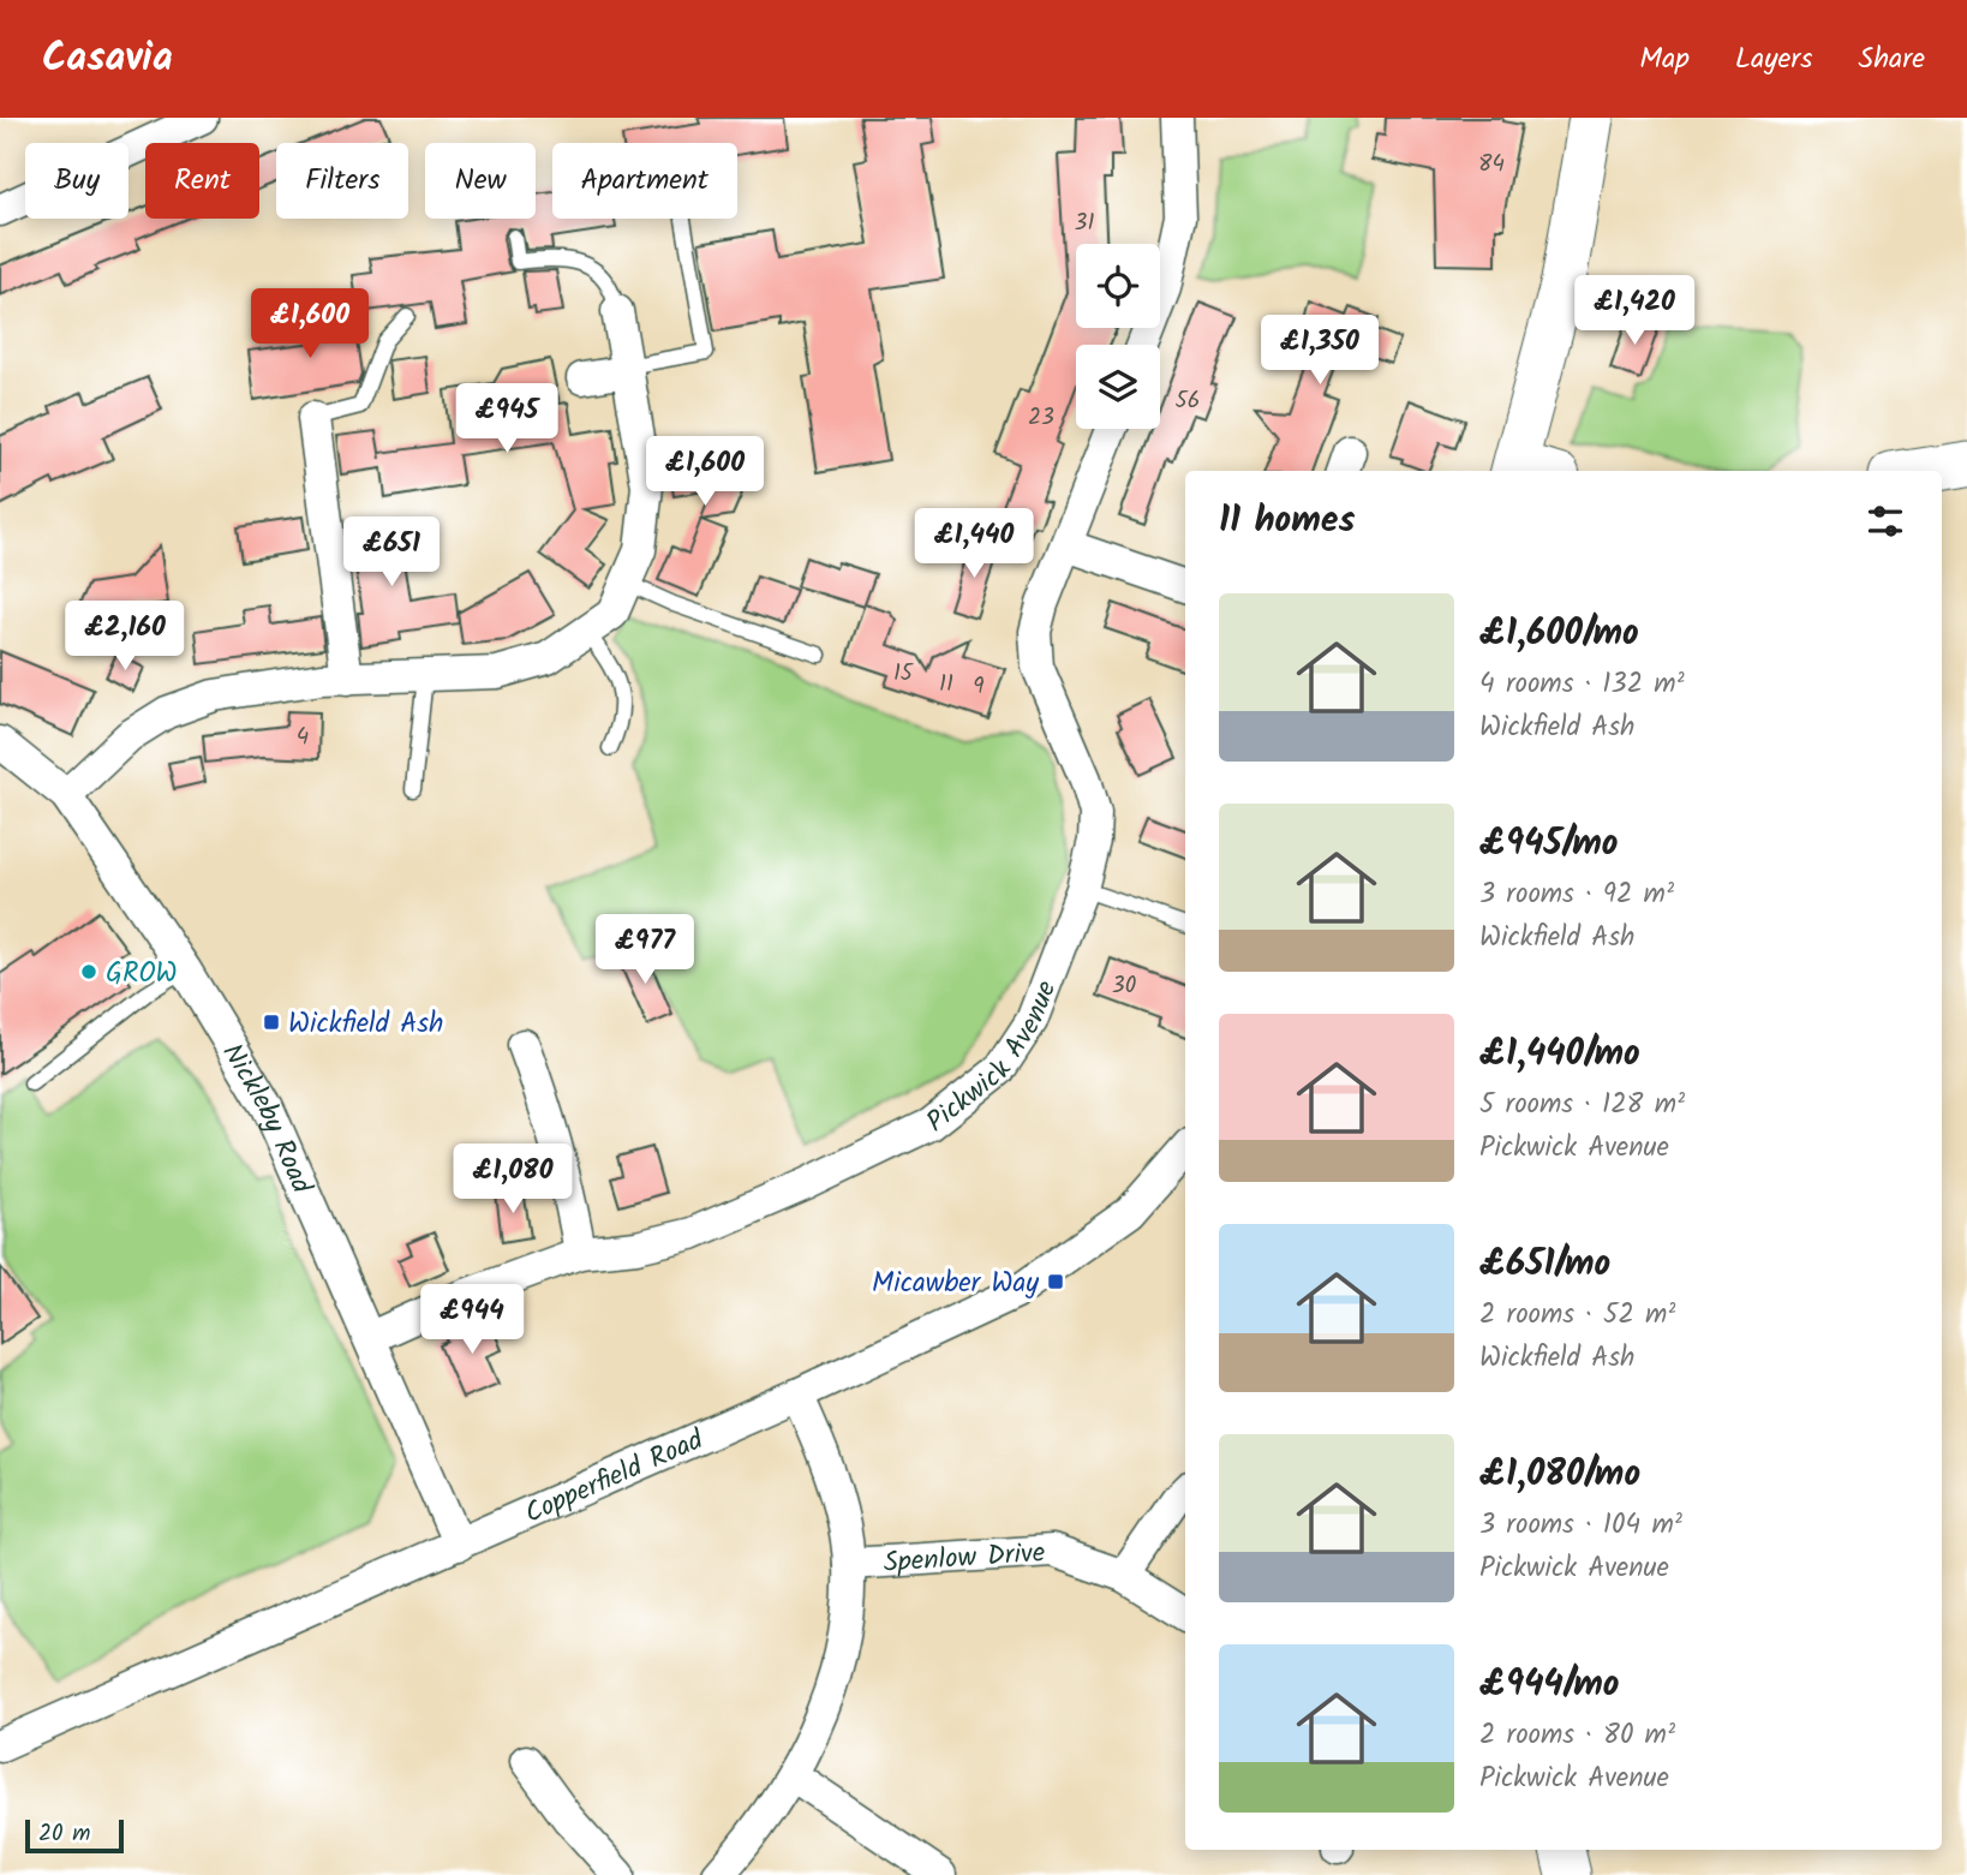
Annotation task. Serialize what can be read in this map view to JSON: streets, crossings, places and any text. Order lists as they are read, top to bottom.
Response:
{
  "streets": {
    "street": [
      "Pickwick Avenue",
      "Nickleby Road",
      "Copperfield Road",
      "Spenlow Drive"
    ]
  },
  "crossings": [
    ["Pickwick Avenue", "Nickleby Road"],
    ["Nickleby Road", "Copperfield Road"]
  ],
  "places": {
    "other": ["GROW"],
    "transit": ["Wickfield Ash", "Micawber Way"]
  },
  "house_numbers": [
    "84",
    "31",
    "56",
    "23",
    "15",
    "11",
    "9",
    "4",
    "30"
  ],
  "scale_bar": "20 m",
  "page": {
    "header": "Casavia",
    "nav": ["Map", "Layers", "Share"],
    "chip": [
      "Buy",
      "Rent",
      "Filters",
      "New",
      "Apartment"
    ],
    "price": [
      "£1,420",
      "£1,600",
      "£1,350",
      "£945",
      "£1,600",
      "£1,440",
      "£651",
      "£2,160",
      "£977",
      "£1,080",
      "£944"
    ],
    "heading": "11 homes",
    "list": [
      {
        "name": "£1,600/mo",
        "note": "4 rooms · 132 m² · Wickfield Ash"
      },
      {
        "name": "£945/mo",
        "note": "3 rooms · 92 m² · Wickfield Ash"
      },
      {
        "name": "£1,440/mo",
        "note": "5 rooms · 128 m² · Pickwick Avenue"
      },
      {
        "name": "£651/mo",
        "note": "2 rooms · 52 m² · Wickfield Ash"
      },
      {
        "name": "£1,080/mo",
        "note": "3 rooms · 104 m² · Pickwick Avenue"
      },
      {
        "name": "£944/mo",
        "note": "2 rooms · 80 m² · Pickwick Avenue"
      }
    ],
    "scale": "20 m"
  }
}
